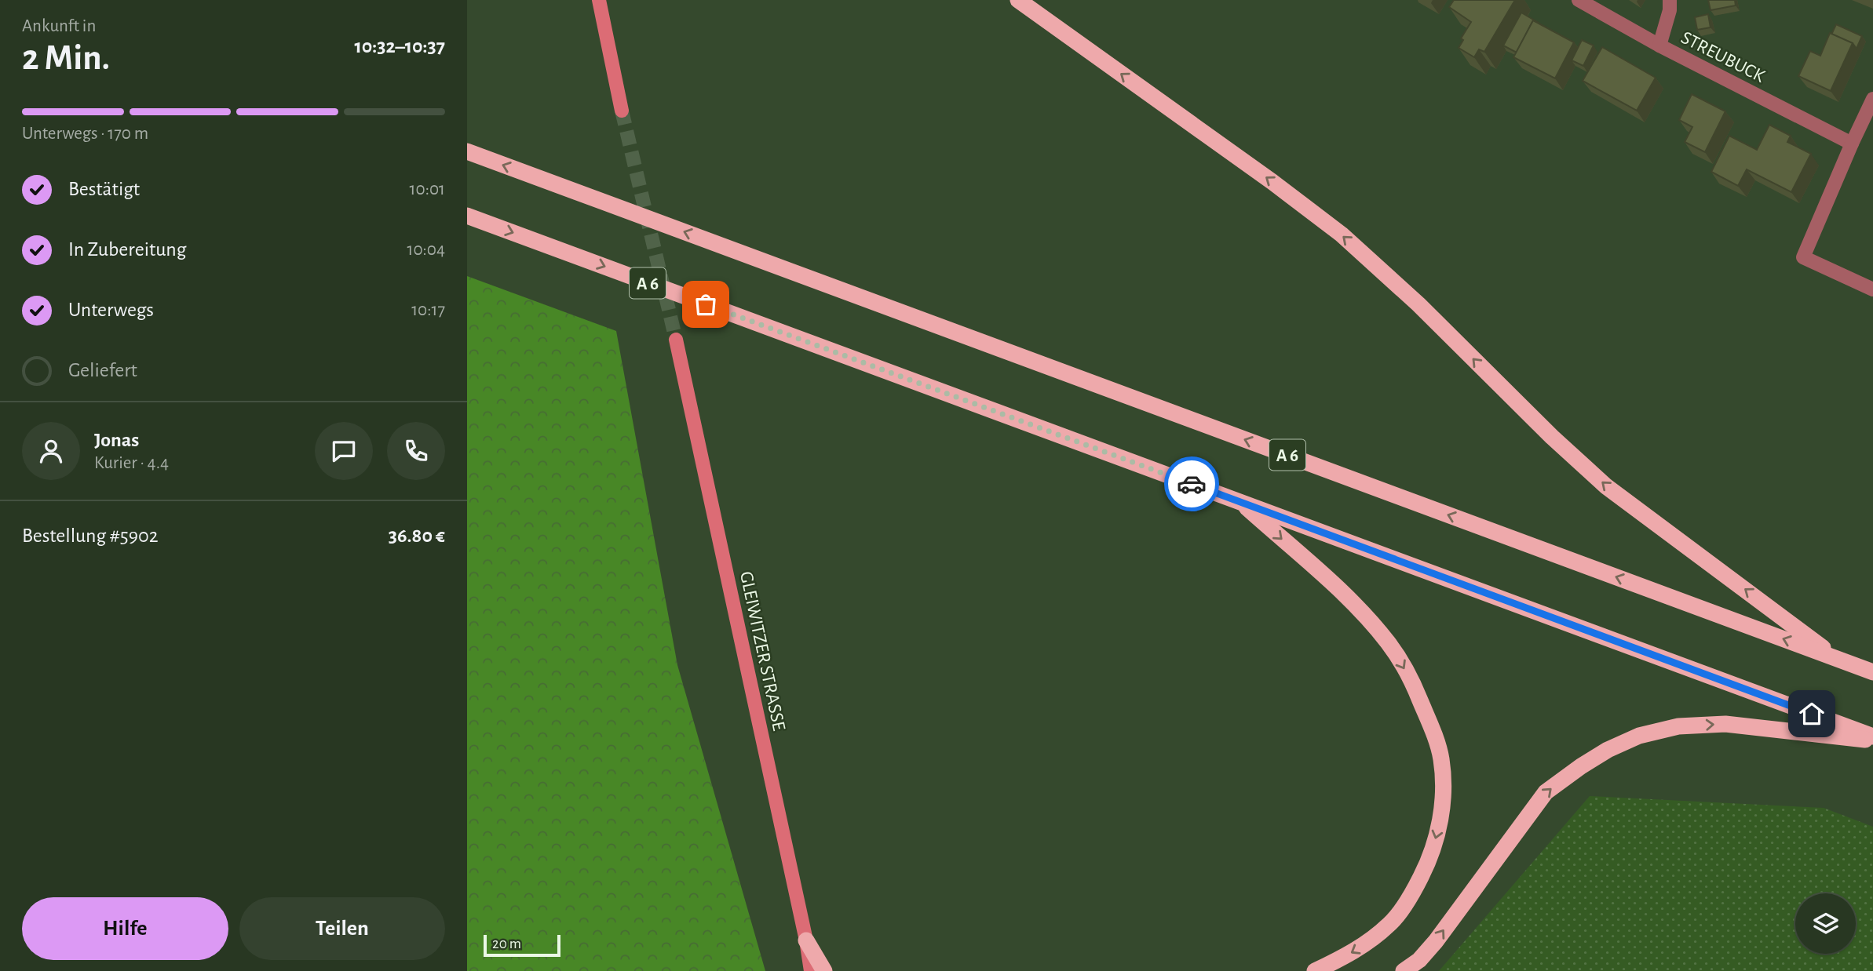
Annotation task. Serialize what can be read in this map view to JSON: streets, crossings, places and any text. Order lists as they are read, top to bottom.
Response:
{
  "streets": {
    "highway": ["A 6"],
    "main road": ["GLEIWITZER STRASSE"],
    "street": ["STREUBUCK"]
  },
  "scale_bar": "20 m",
  "page": {
    "heading": ["2 Min.", "Ankunft in", "10:32–10:37"],
    "panel": [
      "Jonas",
      "Kurier · 4.4",
      "Bestellung #5902",
      "36.80 €"
    ],
    "bar": "Unterwegs · 170 m",
    "list": [
      ["Bestätigt", "10:01"],
      ["In Zubereitung", "10:04"],
      ["Unterwegs", "10:17"],
      "Geliefert"
    ],
    "buttons": ["Hilfe", "Teilen"],
    "scale": "20 m"
  }
}
